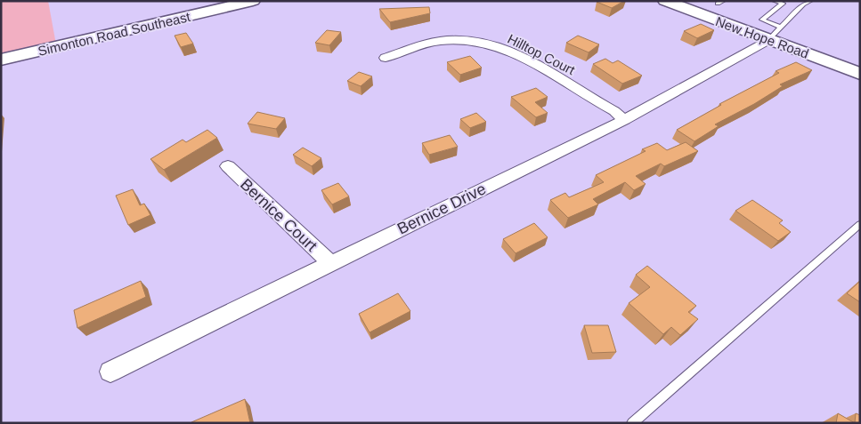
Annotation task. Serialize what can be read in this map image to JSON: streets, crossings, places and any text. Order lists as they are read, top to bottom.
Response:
{
  "streets": {
    "street": [
      "Simonton Road Southeast",
      "New Hope Road",
      "Hilltop Court",
      "Bernice Drive",
      "Bernice Court"
    ]
  },
  "crossings": [
    ["New Hope Road", "Bernice Drive"],
    ["Hilltop Court", "Bernice Drive"],
    ["Bernice Drive", "Bernice Court"]
  ]
}
